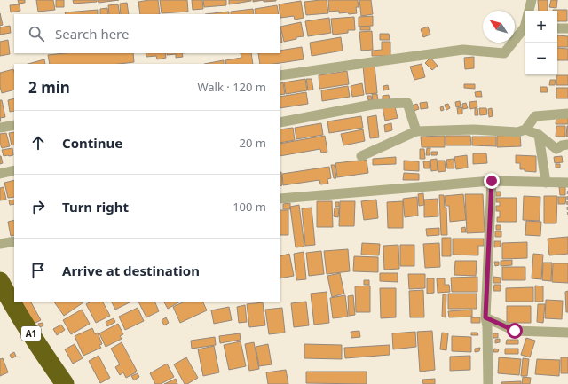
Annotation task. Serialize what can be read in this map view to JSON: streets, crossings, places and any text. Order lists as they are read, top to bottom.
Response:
{
  "streets": {
    "highway": ["A1"]
  },
  "north": "top left",
  "page": {
    "map_buttons": ["+", "−"],
    "search": "Search here",
    "heading": ["2 min", "Walk · 120 m"],
    "list": [
      ["Continue", "20 m"],
      ["Turn right", "100 m"],
      "Arrive at destination"
    ]
  }
}
